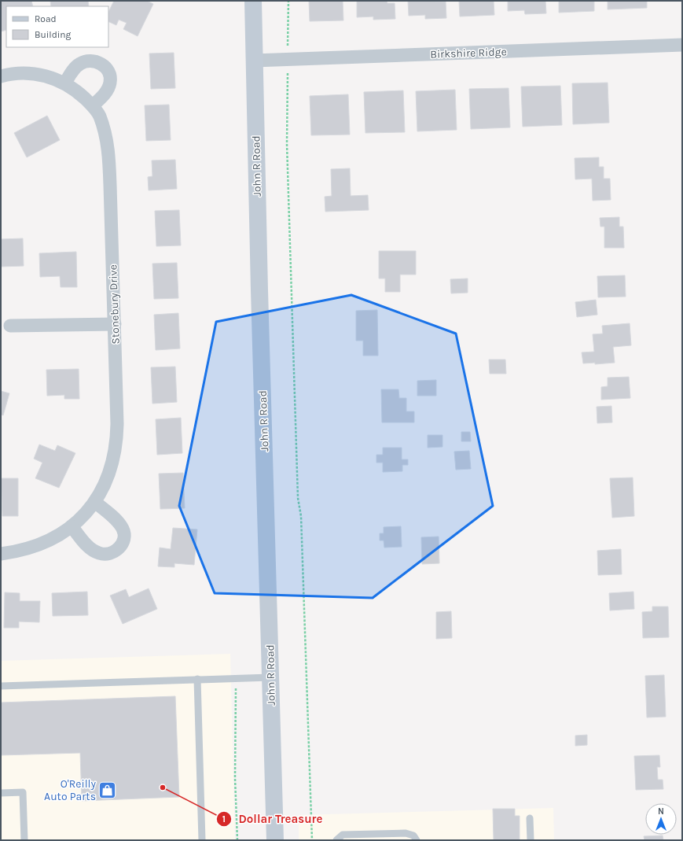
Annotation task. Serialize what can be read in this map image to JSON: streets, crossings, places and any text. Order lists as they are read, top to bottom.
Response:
{
  "streets": {
    "main road": ["John R Road"],
    "street": ["Birkshire Ridge", "Stonebury Drive"]
  },
  "crossings": [
    ["Birkshire Ridge", "John R Road"]
  ],
  "places": {
    "other": ["Dollar Treasure"],
    "shop": ["O'Reilly Auto Parts"]
  },
  "legend": ["Road", "Building"],
  "north": "top"
}
